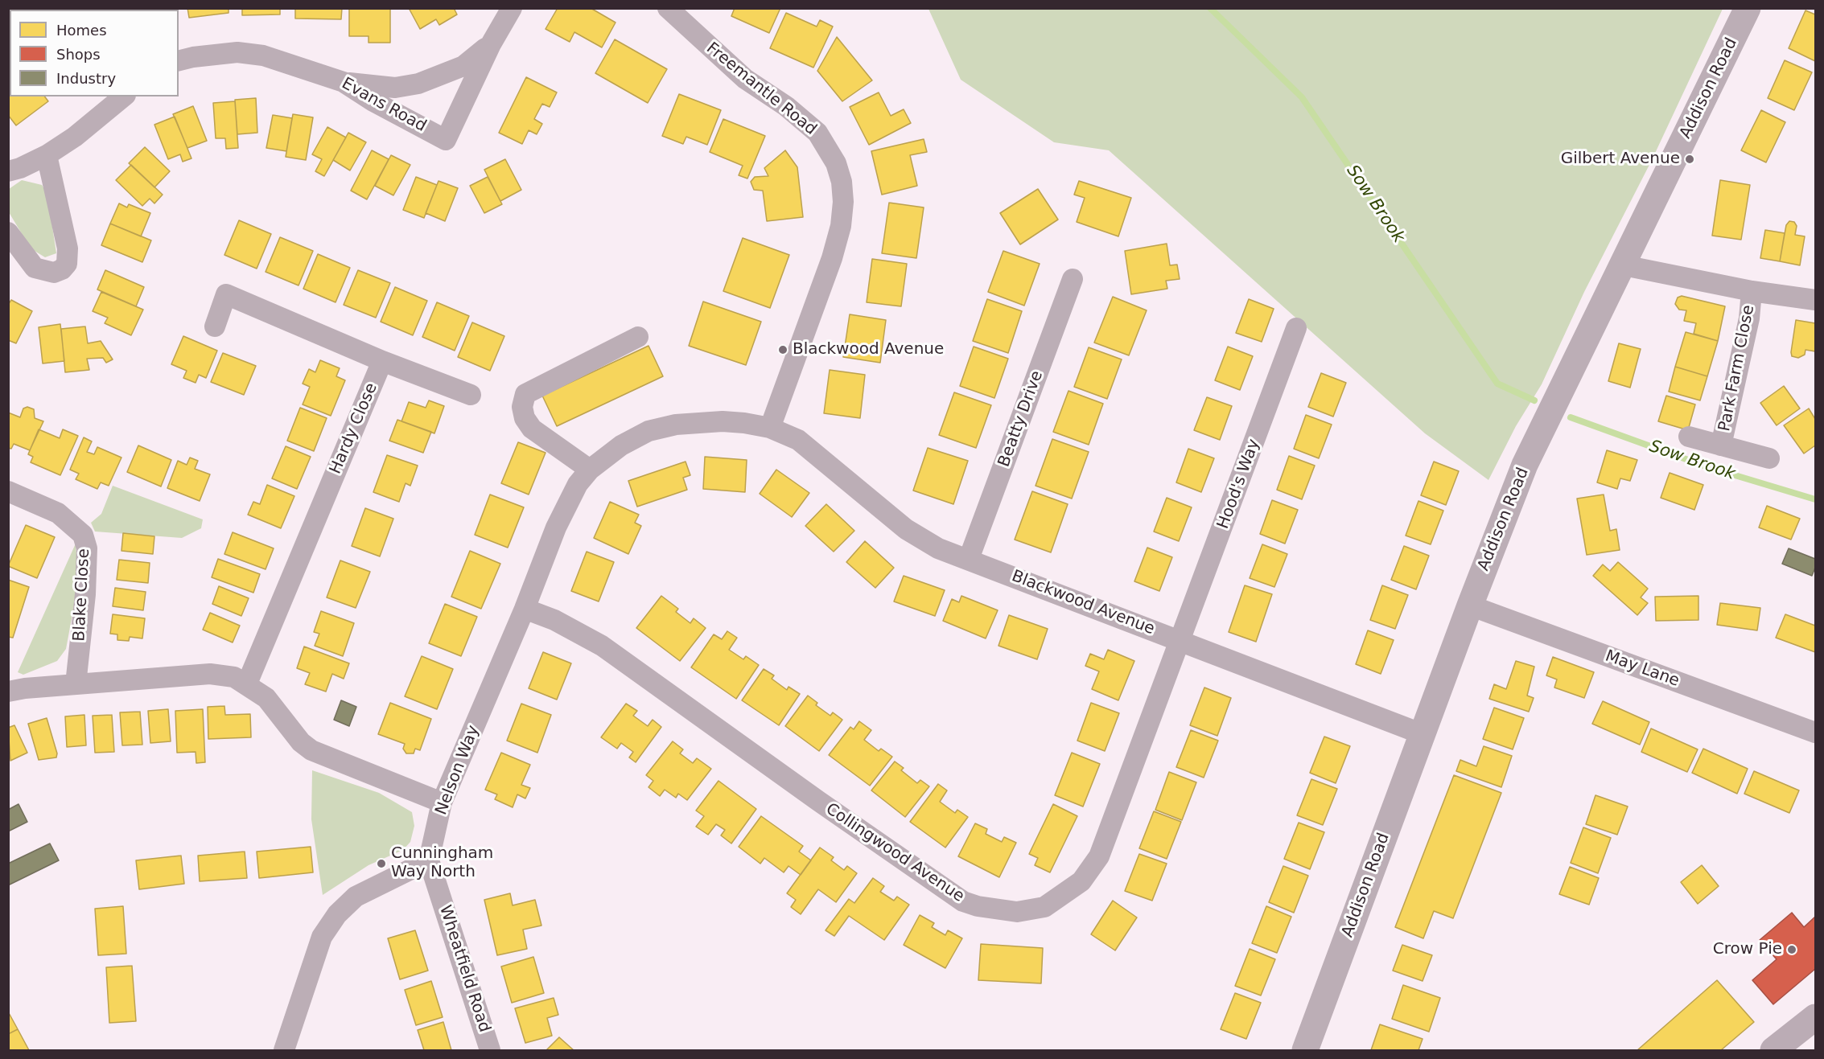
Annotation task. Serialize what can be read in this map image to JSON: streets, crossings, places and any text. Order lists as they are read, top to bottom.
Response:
{
  "streets": {
    "street": [
      "Addison Road",
      "Freemantle Road",
      "Evans Road",
      "Park Farm Close",
      "Beatty Drive",
      "Hardy Close",
      "Hood's Way",
      "Blake Close",
      "Blackwood Avenue",
      "May Lane",
      "Nelson Way",
      "Collingwood Avenue",
      "Wheatfield Road"
    ]
  },
  "crossings": [
    ["Addison Road", "Blackwood Avenue"],
    ["Addison Road", "May Lane"],
    ["Freemantle Road", "Blackwood Avenue"],
    ["Beatty Drive", "Blackwood Avenue"],
    ["Hood's Way", "Blackwood Avenue"],
    ["Hood's Way", "Collingwood Avenue"],
    ["Blackwood Avenue", "Nelson Way"],
    ["Blackwood Avenue", "Collingwood Avenue"],
    ["Nelson Way", "Collingwood Avenue"],
    ["Nelson Way", "Wheatfield Road"]
  ],
  "water": ["Sow Brook"],
  "places": [
    "Gilbert Avenue",
    "Blackwood Avenue",
    "Cunningham Way North",
    "Crow Pie"
  ],
  "legend": ["Homes", "Shops", "Industry"]
}
